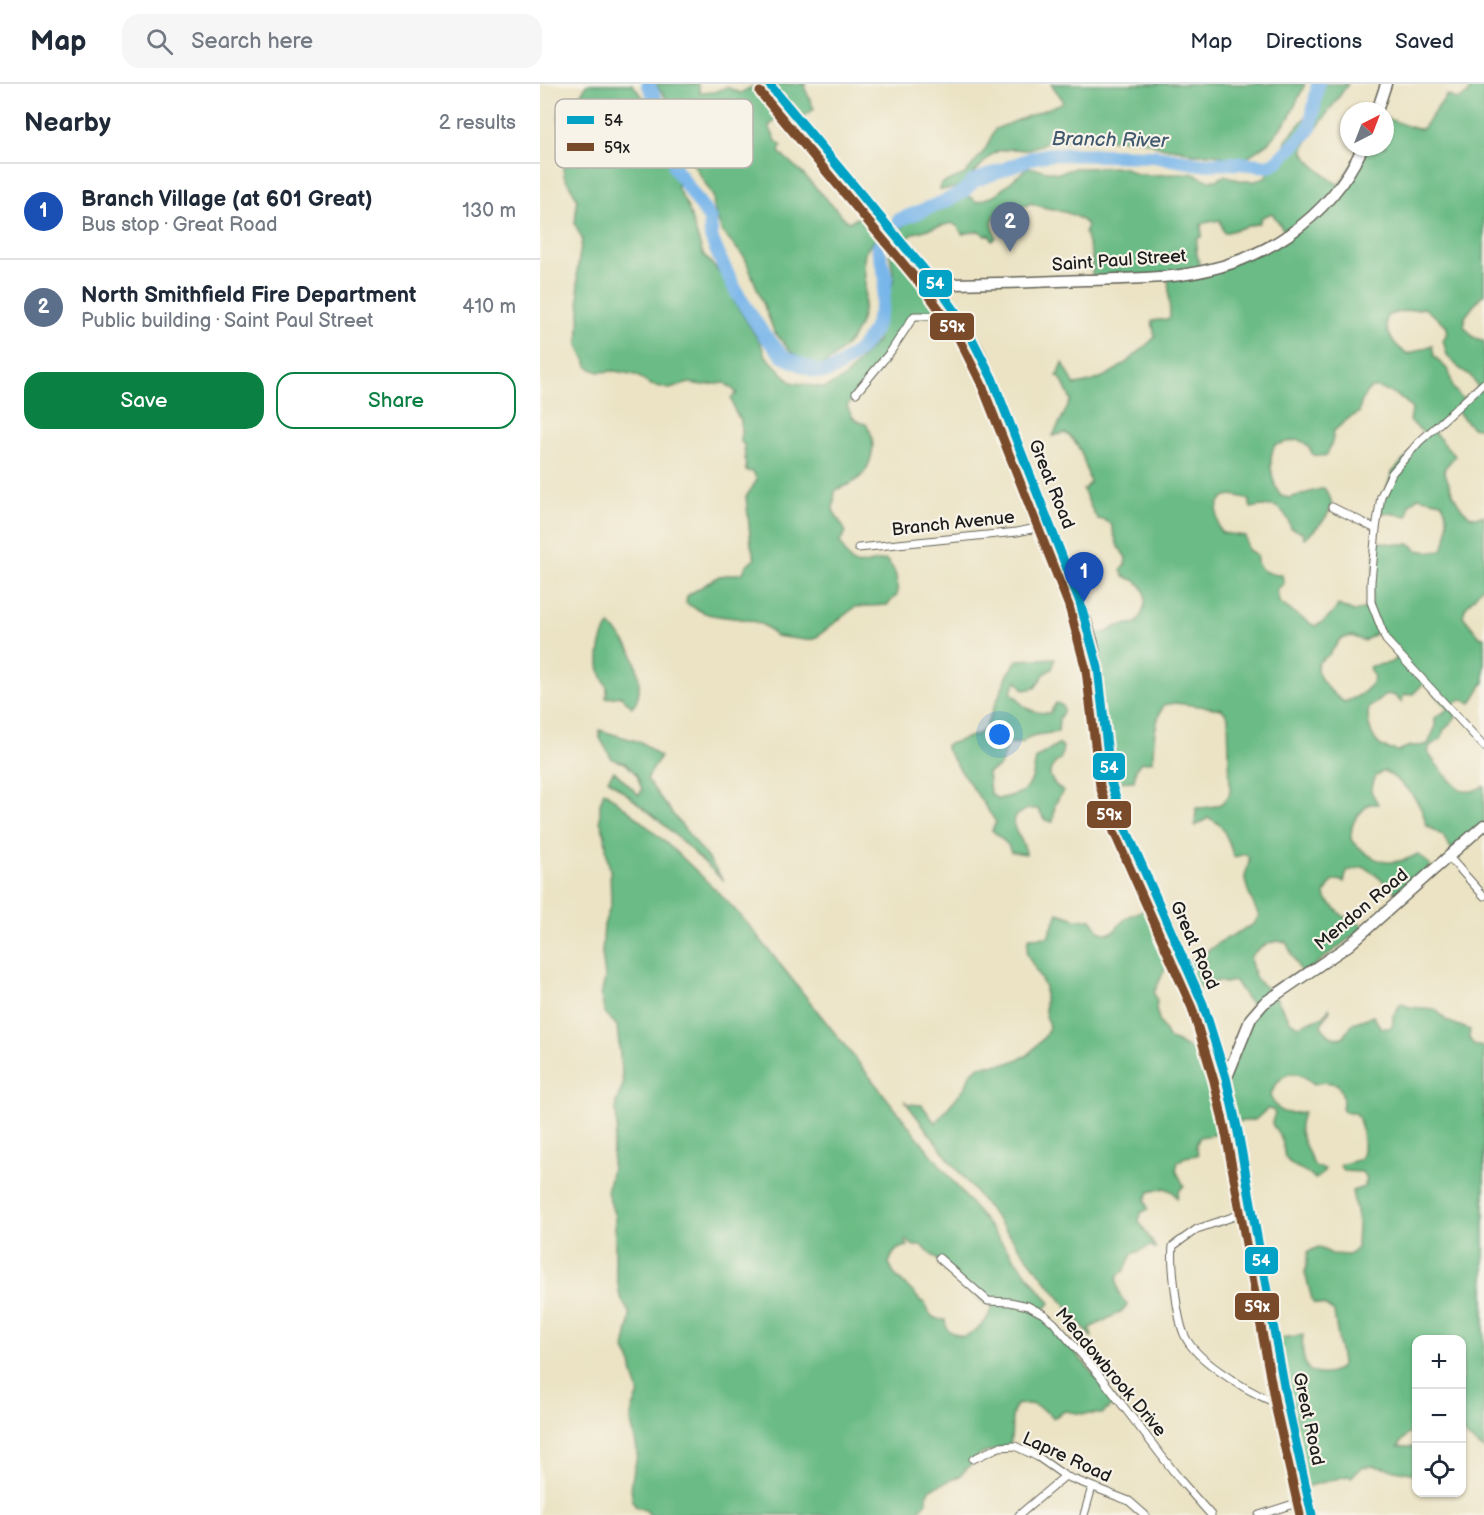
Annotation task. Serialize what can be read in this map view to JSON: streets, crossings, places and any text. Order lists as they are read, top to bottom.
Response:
{
  "streets": {
    "main road": ["Saint Paul Street", "Great Road", "Mendon Road"],
    "street": ["Branch Avenue", "Meadowbrook Drive", "Lapre Road"]
  },
  "crossings": [
    ["Saint Paul Street", "Great Road"],
    ["Great Road", "Branch Avenue"],
    ["Great Road", "Mendon Road"]
  ],
  "water": ["Branch River"],
  "lines": ["transit line 54", "transit line 59x"],
  "legend": ["54", "59x"],
  "north": "top right",
  "page": {
    "header": "Map",
    "search": "Search here",
    "nav": ["Map", "Directions", "Saved"],
    "heading": ["Nearby", "2 results"],
    "list": [
      {
        "mark": "1",
        "name": "Branch Village (at 601 Great)",
        "note": "Bus stop · Great Road",
        "value": "130 m"
      },
      {
        "mark": "2",
        "name": "North Smithfield Fire Department",
        "note": "Public building · Saint Paul Street",
        "value": "410 m"
      }
    ],
    "pins": ["2", "1"],
    "buttons": ["Save", "Share"],
    "map_buttons": ["+", "−"]
  }
}
